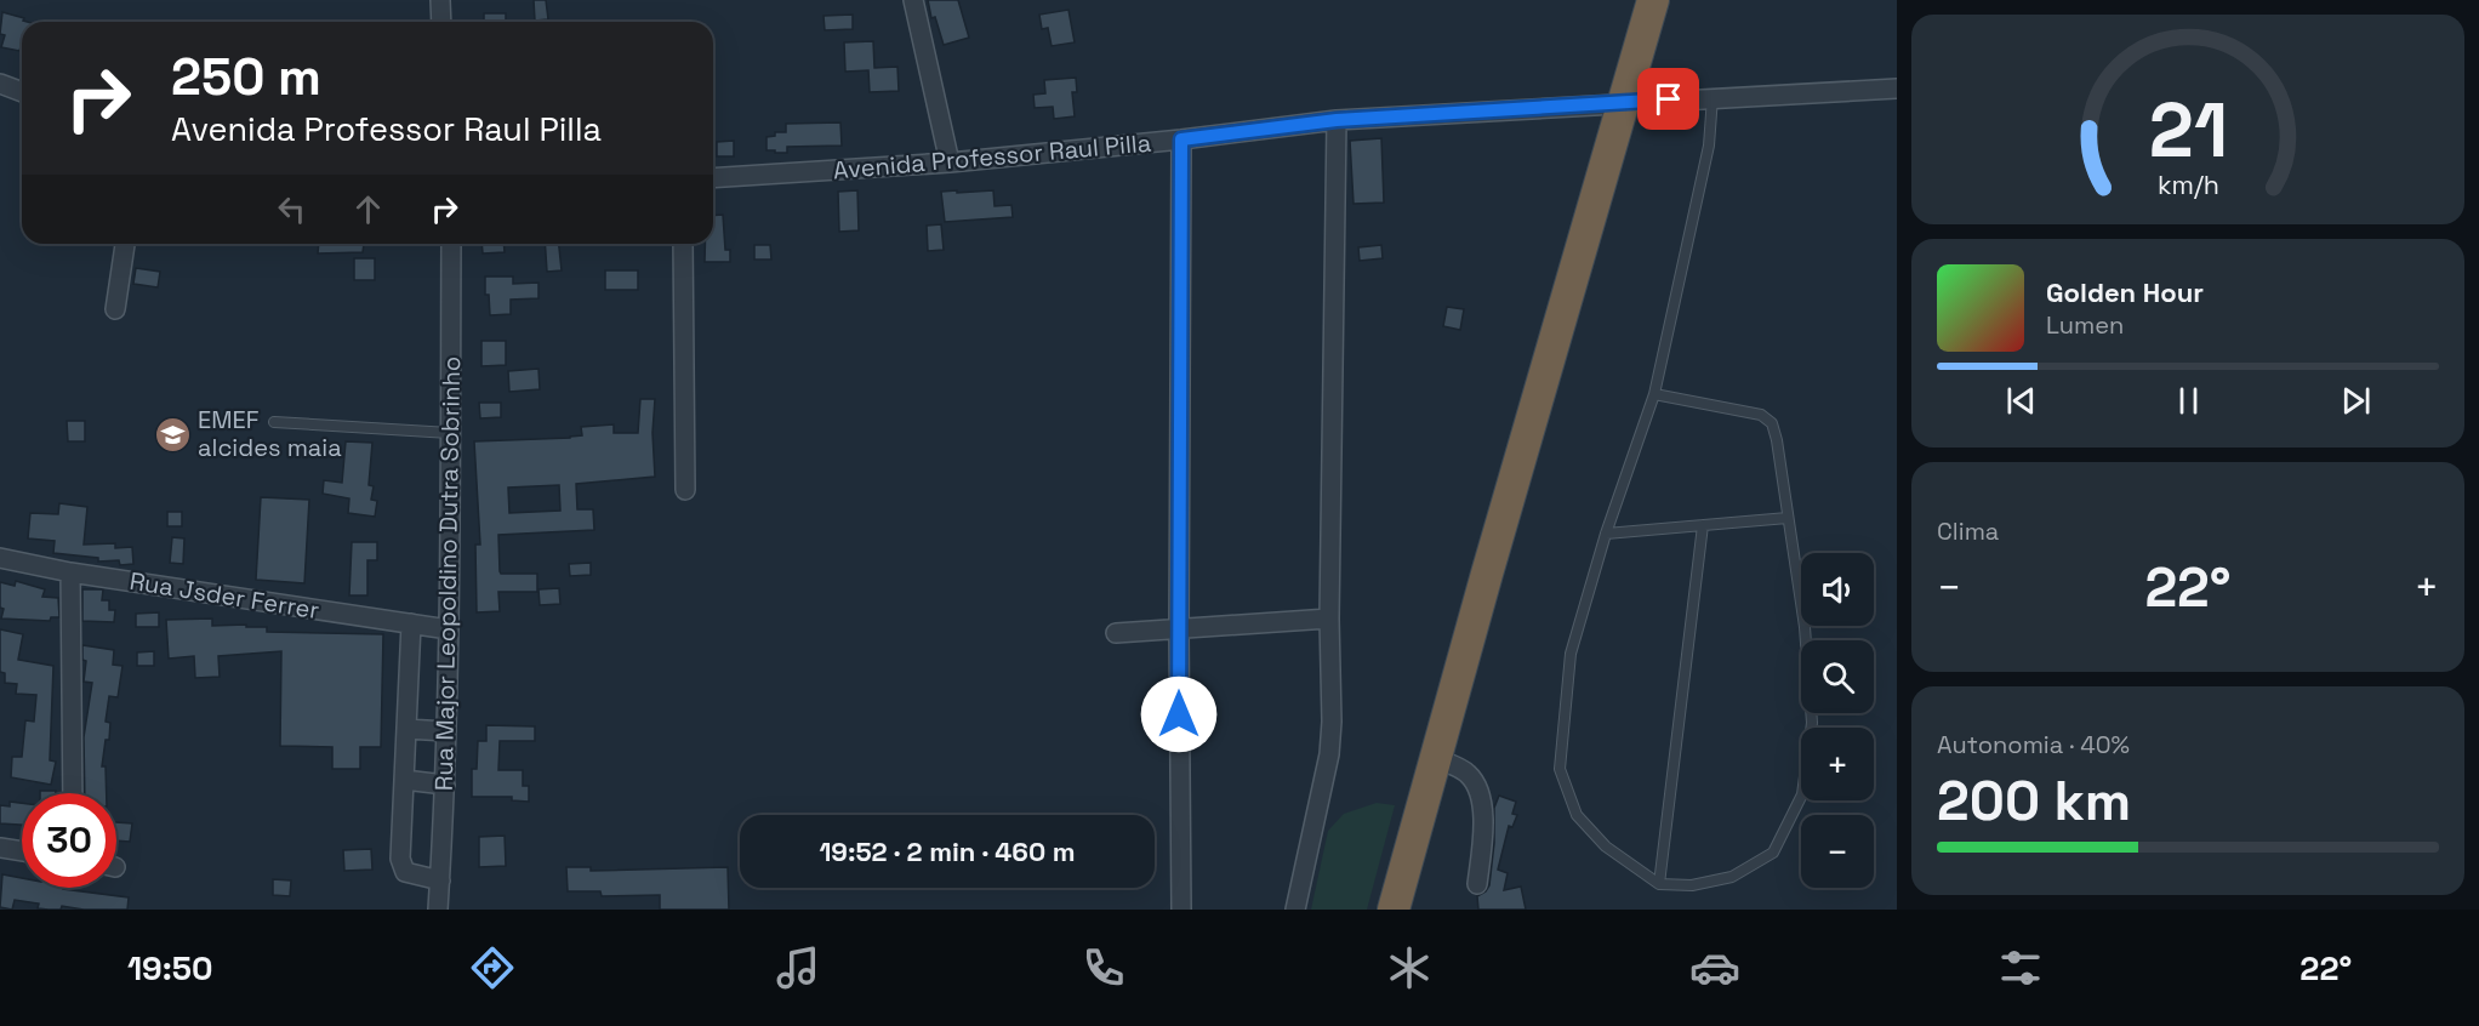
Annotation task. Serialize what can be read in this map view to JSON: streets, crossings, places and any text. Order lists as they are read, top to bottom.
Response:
{
  "streets": {
    "street": ["Avenida Professor Raul Pilla", "Rua Major Leopoldino Dutra Sobrinho", "Rua Jsder Ferrer"]
  },
  "crossings": [
    ["Rua Major Leopoldino Dutra Sobrinho", "Rua Jsder Ferrer"]
  ],
  "places": {
    "school or university": ["EMEF alcides maia"]
  },
  "page": {
    "turn": ["250 m", "Avenida Professor Raul Pilla"],
    "song": ["Golden Hour", "Lumen"],
    "tile": [
      "Clima",
      ["Autonomia · 40%", "200 km"]
    ],
    "map_buttons": ["+", "−"],
    "heat": ["−", "22°", "+"],
    "limit": "30",
    "trip": "19:52 · 2 min · 460 m",
    "tabs": ["19:50", "22°"],
    "gauge": ["21", "km/h"]
  }
}
